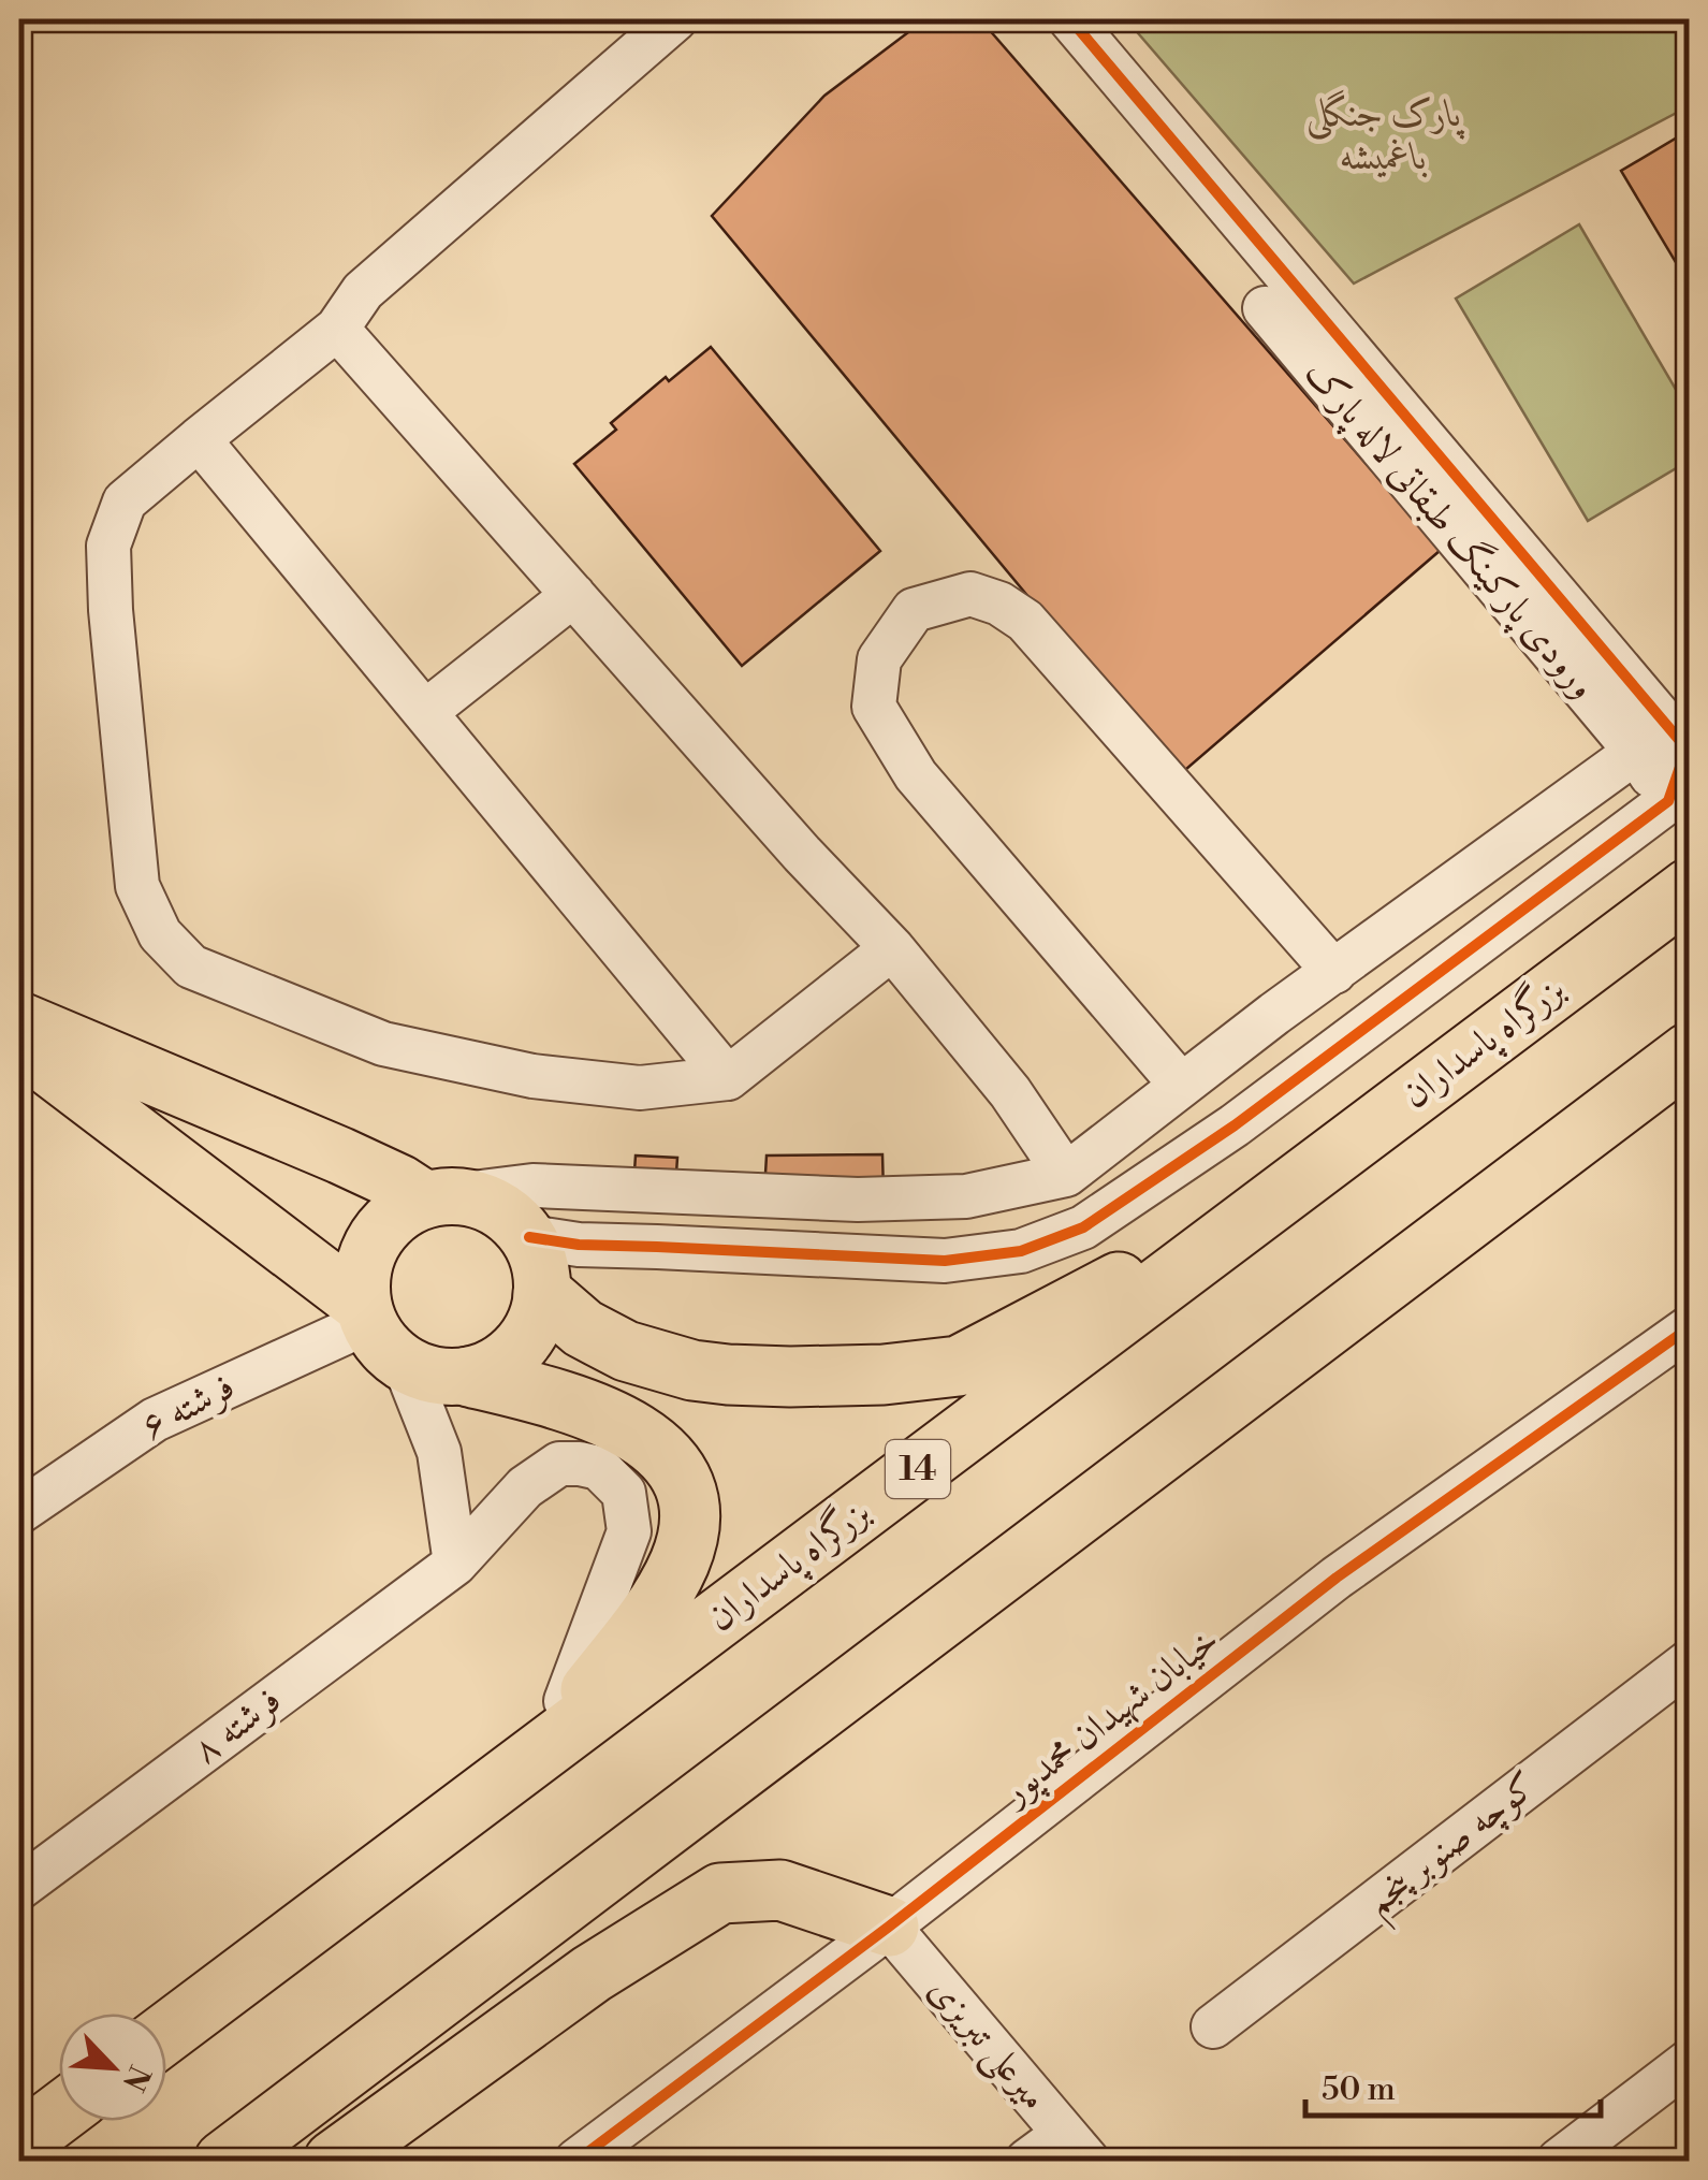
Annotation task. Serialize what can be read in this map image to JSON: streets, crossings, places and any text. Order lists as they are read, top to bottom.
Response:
{
  "streets": {
    "highway": ["بزرگراه پاسداران", "14"],
    "street": [
      "ورودی پارکینگ طبقاتی لاله پارک",
      "فرشته ۶",
      "خیابان شهیدان محمدپور",
      "فرشته ۸",
      "کوچه صنوبر پنجم",
      "میرعلی تبریزی"
    ]
  },
  "crossings": [
    ["بزرگراه پاسداران", "فرشته ۸"],
    ["خیابان شهیدان محمدپور", "میرعلی تبریزی"]
  ],
  "parks": ["پارک جنگلی باغمیشه"],
  "scale_bar": "50 m",
  "north": "bottom right"
}
